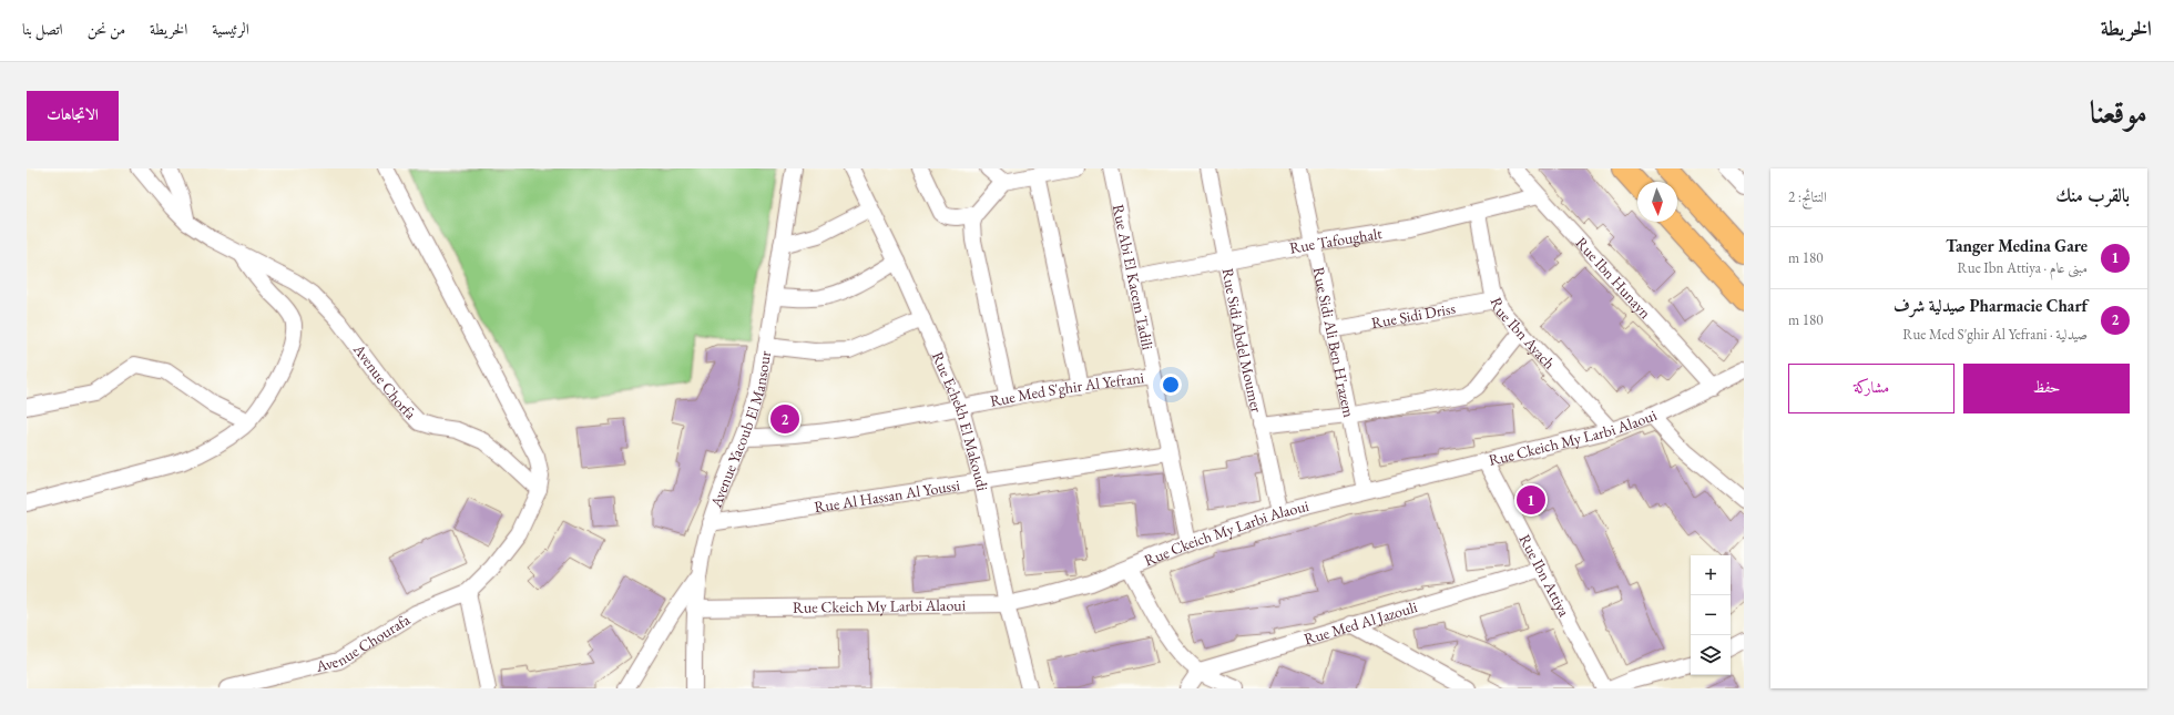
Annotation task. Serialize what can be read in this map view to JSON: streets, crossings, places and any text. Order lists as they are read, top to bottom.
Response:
{
  "streets": {
    "street": [
      "Rue Tafoughalt",
      "Rue Abi El Kacem Tadili",
      "Rue Ibn Hunayn",
      "Rue Sidi Driss",
      "Rue Ibn Ayach",
      "Rue Sidi Abdel Moumer",
      "Rue Sidi Ali Ben H'razem",
      "Avenue Chorfa",
      "Rue Med S'ghir Al Yefrani",
      "Rue Echekh El Makoudi",
      "Avenue Yacoub El Mansour",
      "Rue Ckeich My Larbi Alaoui",
      "Rue Al Hassan Al Youssi",
      "Rue Ibn Attiya",
      "Rue Med Al Jazouli",
      "Avenue Chourafa"
    ]
  },
  "crossings": [
    ["Rue Tafoughalt", "Rue Abi El Kacem Tadili"],
    ["Rue Tafoughalt", "Rue Ibn Hunayn"],
    ["Rue Tafoughalt", "Rue Ibn Ayach"],
    ["Rue Tafoughalt", "Rue Sidi Abdel Moumer"],
    ["Rue Tafoughalt", "Rue Sidi Ali Ben H'razem"],
    ["Rue Abi El Kacem Tadili", "Rue Med S'ghir Al Yefrani"],
    ["Rue Abi El Kacem Tadili", "Rue Ckeich My Larbi Alaoui"],
    ["Rue Abi El Kacem Tadili", "Rue Al Hassan Al Youssi"],
    ["Rue Ibn Hunayn", "Rue Ckeich My Larbi Alaoui"],
    ["Rue Sidi Driss", "Rue Ibn Ayach"],
    ["Rue Sidi Driss", "Rue Sidi Ali Ben H'razem"],
    ["Rue Ibn Ayach", "Rue Ckeich My Larbi Alaoui"],
    ["Rue Sidi Abdel Moumer", "Rue Ckeich My Larbi Alaoui"],
    ["Rue Sidi Ali Ben H'razem", "Rue Ckeich My Larbi Alaoui"],
    ["Rue Med S'ghir Al Yefrani", "Rue Echekh El Makoudi"],
    ["Rue Med S'ghir Al Yefrani", "Avenue Yacoub El Mansour"],
    ["Rue Echekh El Makoudi", "Rue Ckeich My Larbi Alaoui"],
    ["Rue Echekh El Makoudi", "Rue Al Hassan Al Youssi"],
    ["Avenue Yacoub El Mansour", "Rue Ckeich My Larbi Alaoui"],
    ["Avenue Yacoub El Mansour", "Rue Al Hassan Al Youssi"],
    ["Rue Ckeich My Larbi Alaoui", "Rue Ibn Attiya"],
    ["Rue Ibn Attiya", "Rue Med Al Jazouli"]
  ],
  "north": "bottom",
  "page": {
    "header": "الخريطة",
    "nav": [
      "الرئيسية",
      "الخريطة",
      "من نحن",
      "اتصل بنا"
    ],
    "title": "موقعنا",
    "buttons": [
      "الاتجاهات",
      ["حفظ", "مشاركة"]
    ],
    "heading": ["بالقرب منك", "النتائج: 2"],
    "list": [
      {
        "mark": "1",
        "name": "Tanger Medina Gare",
        "note": "مبنى عام · Rue Ibn Attiya",
        "value": "180 m"
      },
      {
        "mark": "2",
        "name": "Pharmacie Charf صيدلية شرف",
        "note": "صيدلية · Rue Med S'ghir Al Yefrani",
        "value": "180 m"
      }
    ],
    "pins": ["2", "1"],
    "map_buttons": ["+", "−"]
  }
}
